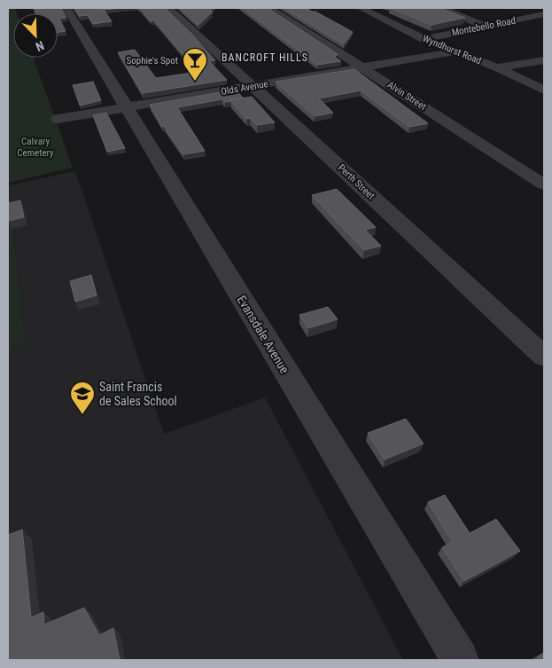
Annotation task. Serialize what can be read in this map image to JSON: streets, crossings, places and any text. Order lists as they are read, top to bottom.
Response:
{
  "streets": {
    "street": [
      "Montebello Road",
      "Wyndhurst Road",
      "Olds Avenue",
      "Alvin Street",
      "Perth Street",
      "Evansdale Avenue"
    ]
  },
  "crossings": [
    ["Montebello Road", "Wyndhurst Road"],
    ["Wyndhurst Road", "Olds Avenue"],
    ["Olds Avenue", "Alvin Street"],
    ["Olds Avenue", "Perth Street"],
    ["Olds Avenue", "Evansdale Avenue"]
  ],
  "districts": ["BANCROFT HILLS"],
  "parks": ["Calvary Cemetery"],
  "places": {
    "bar": ["Sophie's Spot"],
    "school or university": ["Saint Francis de Sales School"]
  },
  "north": "bottom right"
}
